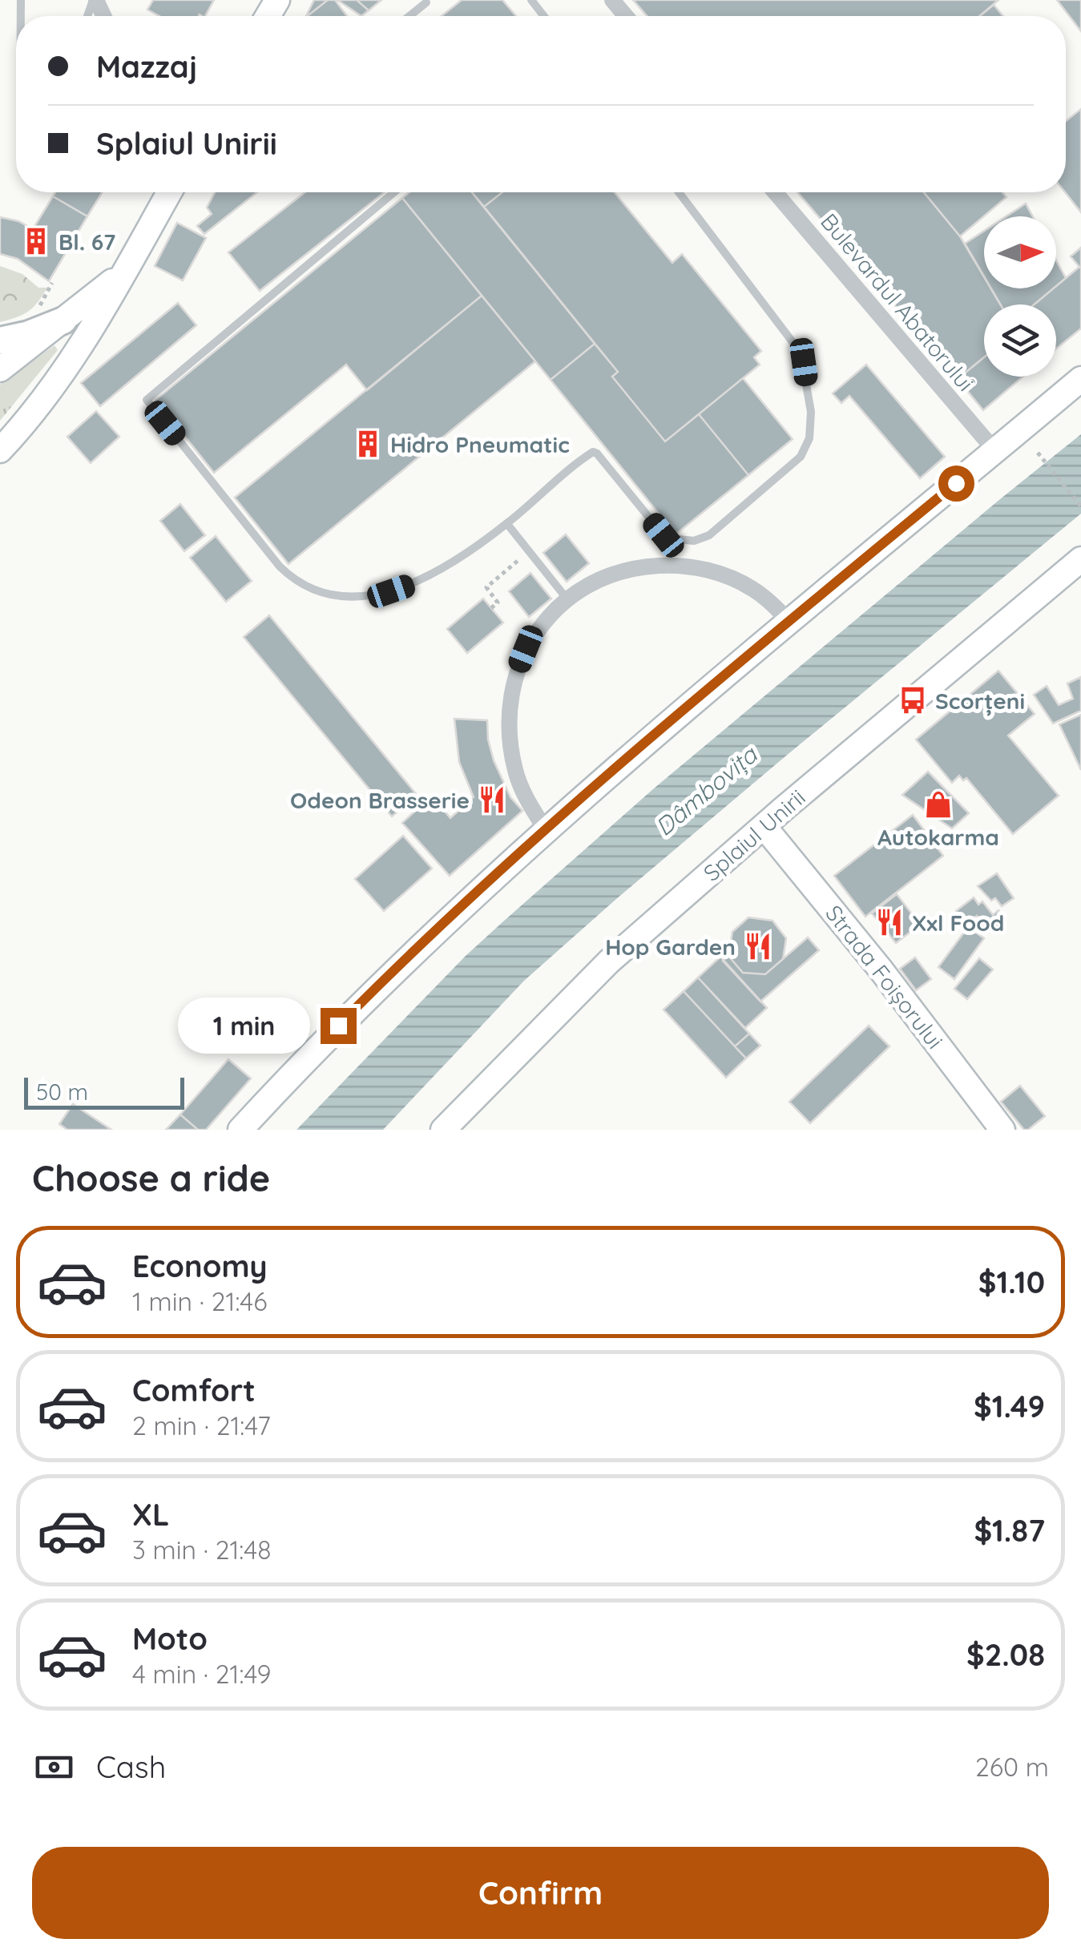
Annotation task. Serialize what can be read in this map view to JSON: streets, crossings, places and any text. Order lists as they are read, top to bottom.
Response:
{
  "streets": {
    "main road": ["Splaiul Unirii", "Strada Foișorului"],
    "street": ["Bulevardul Abatorului"]
  },
  "crossings": [
    ["Splaiul Unirii", "Strada Foișorului"]
  ],
  "water": ["Dâmbovița"],
  "places": {
    "building": ["Bl. 67", "Hidro Pneumatic"],
    "bus stop": ["Scorțeni"],
    "restaurant": ["Odeon Brasserie", "Xxl Food", "Hop Garden"],
    "shop": ["Autokarma"]
  },
  "scale_bar": "50 m",
  "north": "right",
  "page": {
    "banner": ["Mazzaj", "Splaiul Unirii"],
    "bubble": "1 min",
    "scale": "50 m",
    "heading": "Choose a ride",
    "list": [
      {
        "name": "Economy",
        "note": "1 min · 21:46",
        "value": "$1.10"
      },
      {
        "name": "Comfort",
        "note": "2 min · 21:47",
        "value": "$1.49"
      },
      {
        "name": "XL",
        "note": "3 min · 21:48",
        "value": "$1.87"
      },
      {
        "name": "Moto",
        "note": "4 min · 21:49",
        "value": "$2.08"
      }
    ],
    "pay": ["Cash", "260 m"],
    "buttons": "Confirm"
  }
}
